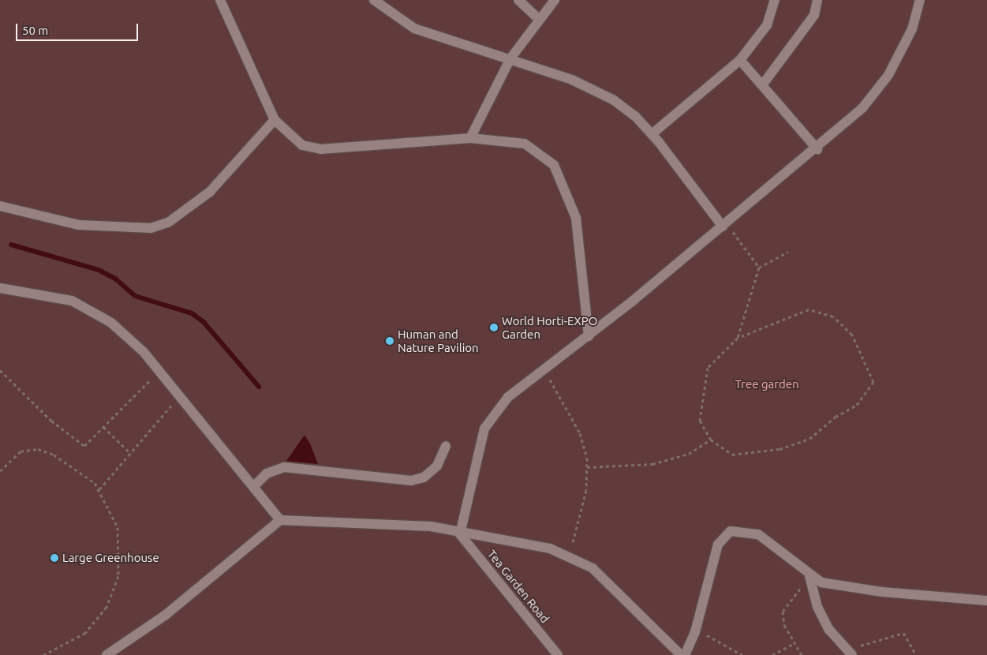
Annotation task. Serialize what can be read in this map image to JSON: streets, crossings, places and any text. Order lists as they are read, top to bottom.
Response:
{
  "streets": {
    "lane": ["Tea Garden Road"]
  },
  "parks": ["Tree garden"],
  "places": ["World Horti-EXPO Garden", "Human and Nature Pavilion", "Large Greenhouse"],
  "scale_bar": "50 m"
}
